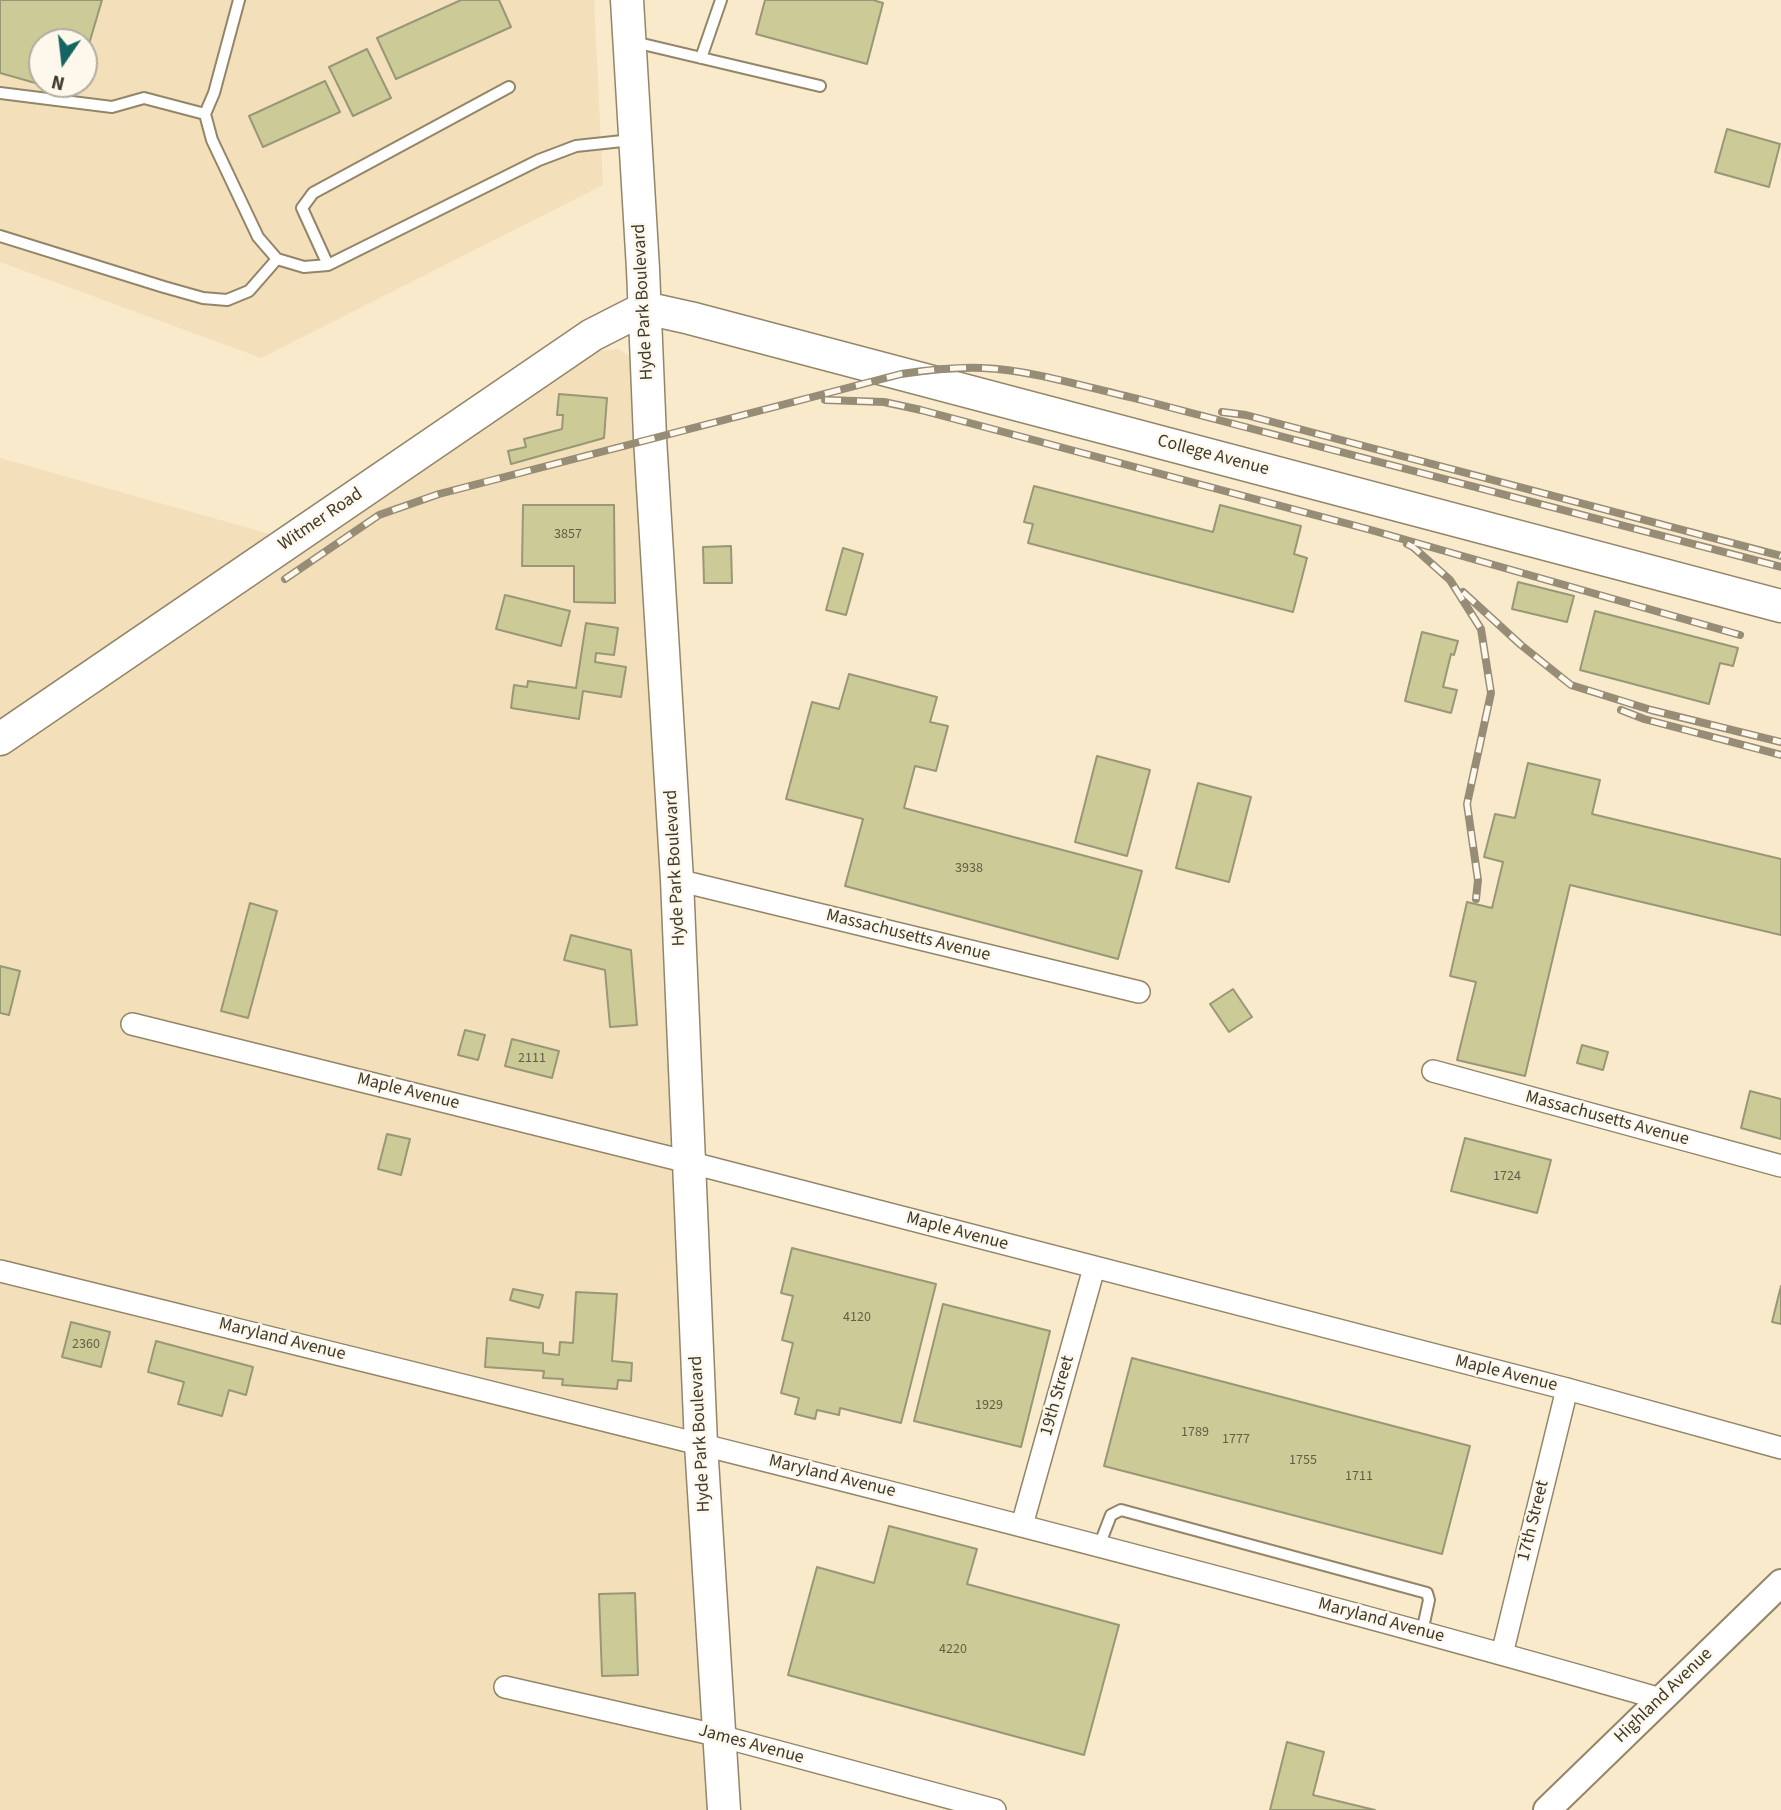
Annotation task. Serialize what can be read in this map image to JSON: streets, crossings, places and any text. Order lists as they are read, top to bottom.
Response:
{
  "streets": {
    "main road": ["Hyde Park Boulevard", "College Avenue", "Witmer Road"],
    "street": [
      "Massachusetts Avenue",
      "Maple Avenue",
      "Maryland Avenue",
      "19th Street",
      "17th Street",
      "Highland Avenue",
      "James Avenue"
    ]
  },
  "crossings": [
    ["Hyde Park Boulevard", "College Avenue"],
    ["Hyde Park Boulevard", "Witmer Road"],
    ["Hyde Park Boulevard", "Massachusetts Avenue"],
    ["Hyde Park Boulevard", "Maple Avenue"],
    ["Hyde Park Boulevard", "Maryland Avenue"],
    ["Hyde Park Boulevard", "James Avenue"],
    ["College Avenue", "Witmer Road"],
    ["Maple Avenue", "19th Street"],
    ["Maple Avenue", "17th Street"],
    ["Maryland Avenue", "19th Street"],
    ["Maryland Avenue", "17th Street"],
    ["Maryland Avenue", "Highland Avenue"]
  ],
  "house_numbers": [
    "3857",
    "3938",
    "2111",
    "1724",
    "4120",
    "2360",
    "1929",
    "1789",
    "1777",
    "1755",
    "1711",
    "4220"
  ],
  "north": "bottom"
}
